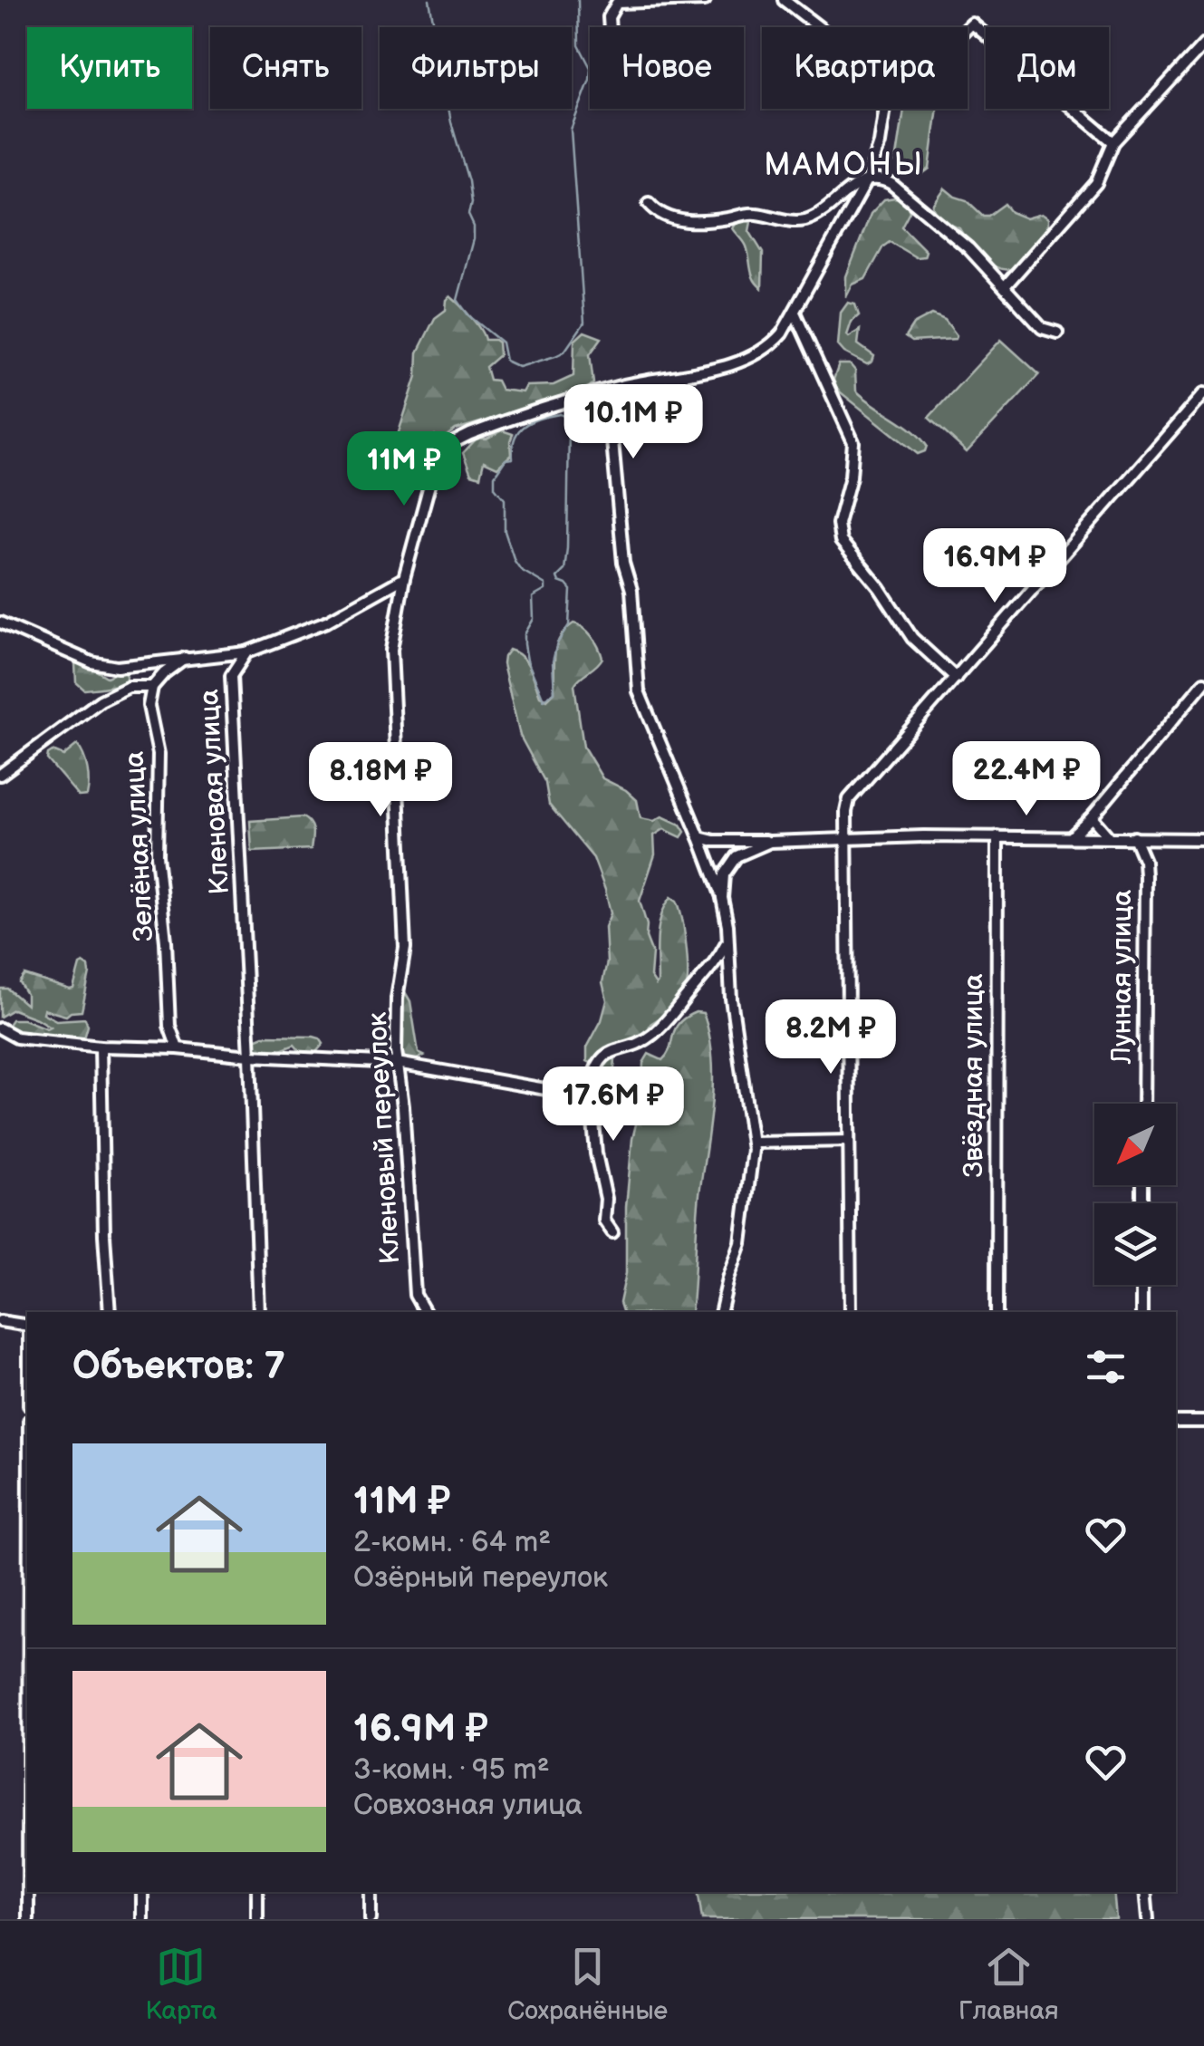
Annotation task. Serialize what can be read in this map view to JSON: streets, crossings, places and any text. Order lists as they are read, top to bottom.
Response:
{
  "streets": {
    "street": [
      "Кленовая улица",
      "Зелёная улица",
      "Лунная улица",
      "Звёздная улица",
      "Кленовый переулок"
    ]
  },
  "districts": ["МАМОНЫ"],
  "north": "bottom left",
  "page": {
    "chip": [
      "Купить",
      "Снять",
      "Фильтры",
      "Новое",
      "Квартира",
      "Дом"
    ],
    "price": [
      "10.1M ₽",
      "11M ₽",
      "16.9M ₽",
      "22.4M ₽",
      "8.18M ₽",
      "8.2M ₽",
      "17.6M ₽"
    ],
    "heading": "Объектов: 7",
    "list": [
      {
        "name": "11M ₽",
        "note": "2-комн. · 64 m² · Озёрный переулок"
      },
      {
        "name": "16.9M ₽",
        "note": "3-комн. · 95 m² · Совхозная улица"
      }
    ],
    "tabs": ["Карта", "Сохранённые", "Главная"]
  }
}
